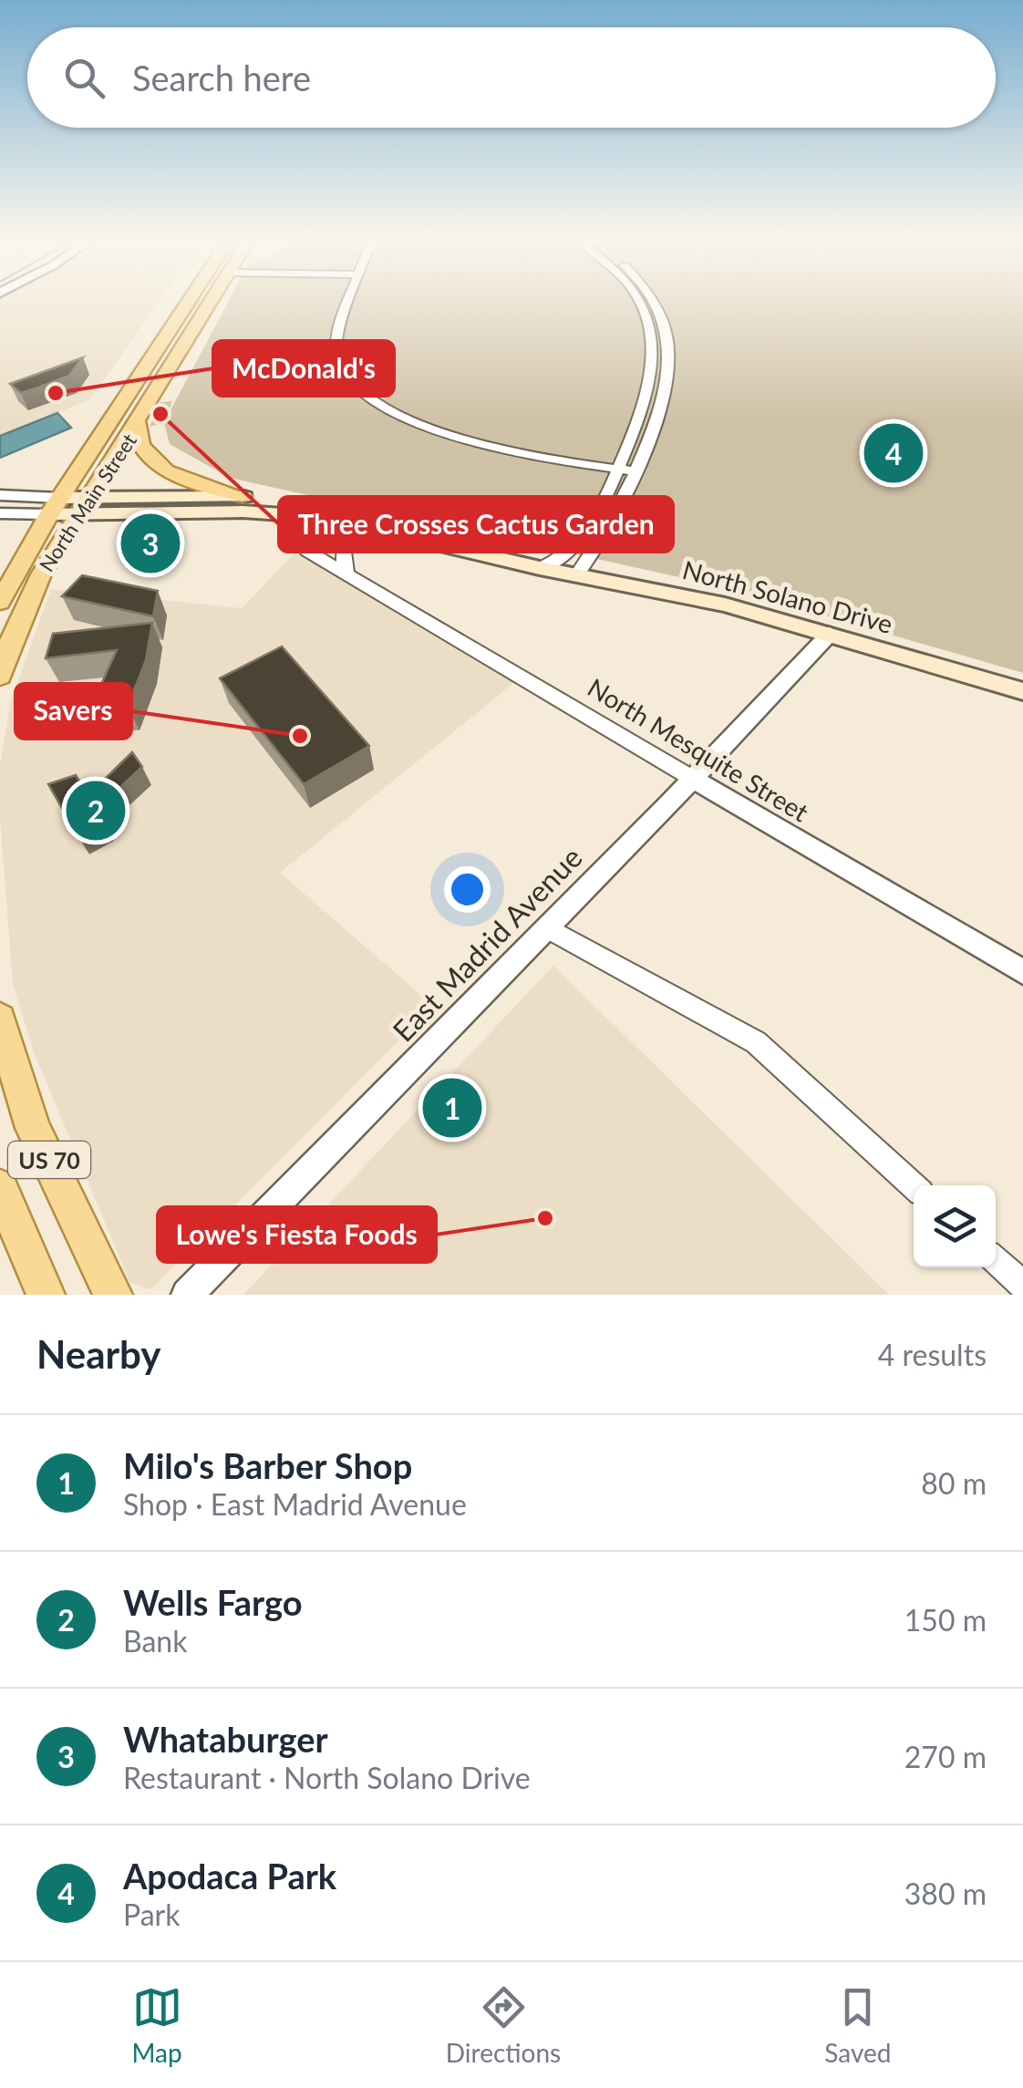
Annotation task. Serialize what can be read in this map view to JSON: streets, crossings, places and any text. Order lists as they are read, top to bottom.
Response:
{
  "streets": {
    "main road": ["North Main Street", "North Solano Drive", "US 70"],
    "street": ["North Mesquite Street", "East Madrid Avenue"]
  },
  "crossings": [
    ["North Main Street", "North Solano Drive"],
    ["North Solano Drive", "North Mesquite Street"],
    ["North Solano Drive", "East Madrid Avenue"],
    ["North Mesquite Street", "East Madrid Avenue"]
  ],
  "places": [
    "McDonald's",
    "Three Crosses Cactus Garden",
    "Savers",
    "Lowe's Fiesta Foods"
  ],
  "page": {
    "search": "Search here",
    "pins": [
      "4",
      "3",
      "2",
      "1"
    ],
    "heading": ["Nearby", "4 results"],
    "list": [
      {
        "mark": "1",
        "name": "Milo's Barber Shop",
        "note": "Shop · East Madrid Avenue",
        "value": "80 m"
      },
      {
        "mark": "2",
        "name": "Wells Fargo",
        "note": "Bank",
        "value": "150 m"
      },
      {
        "mark": "3",
        "name": "Whataburger",
        "note": "Restaurant · North Solano Drive",
        "value": "270 m"
      },
      {
        "mark": "4",
        "name": "Apodaca Park",
        "note": "Park",
        "value": "380 m"
      }
    ],
    "nav": ["Map", "Directions", "Saved"]
  }
}
